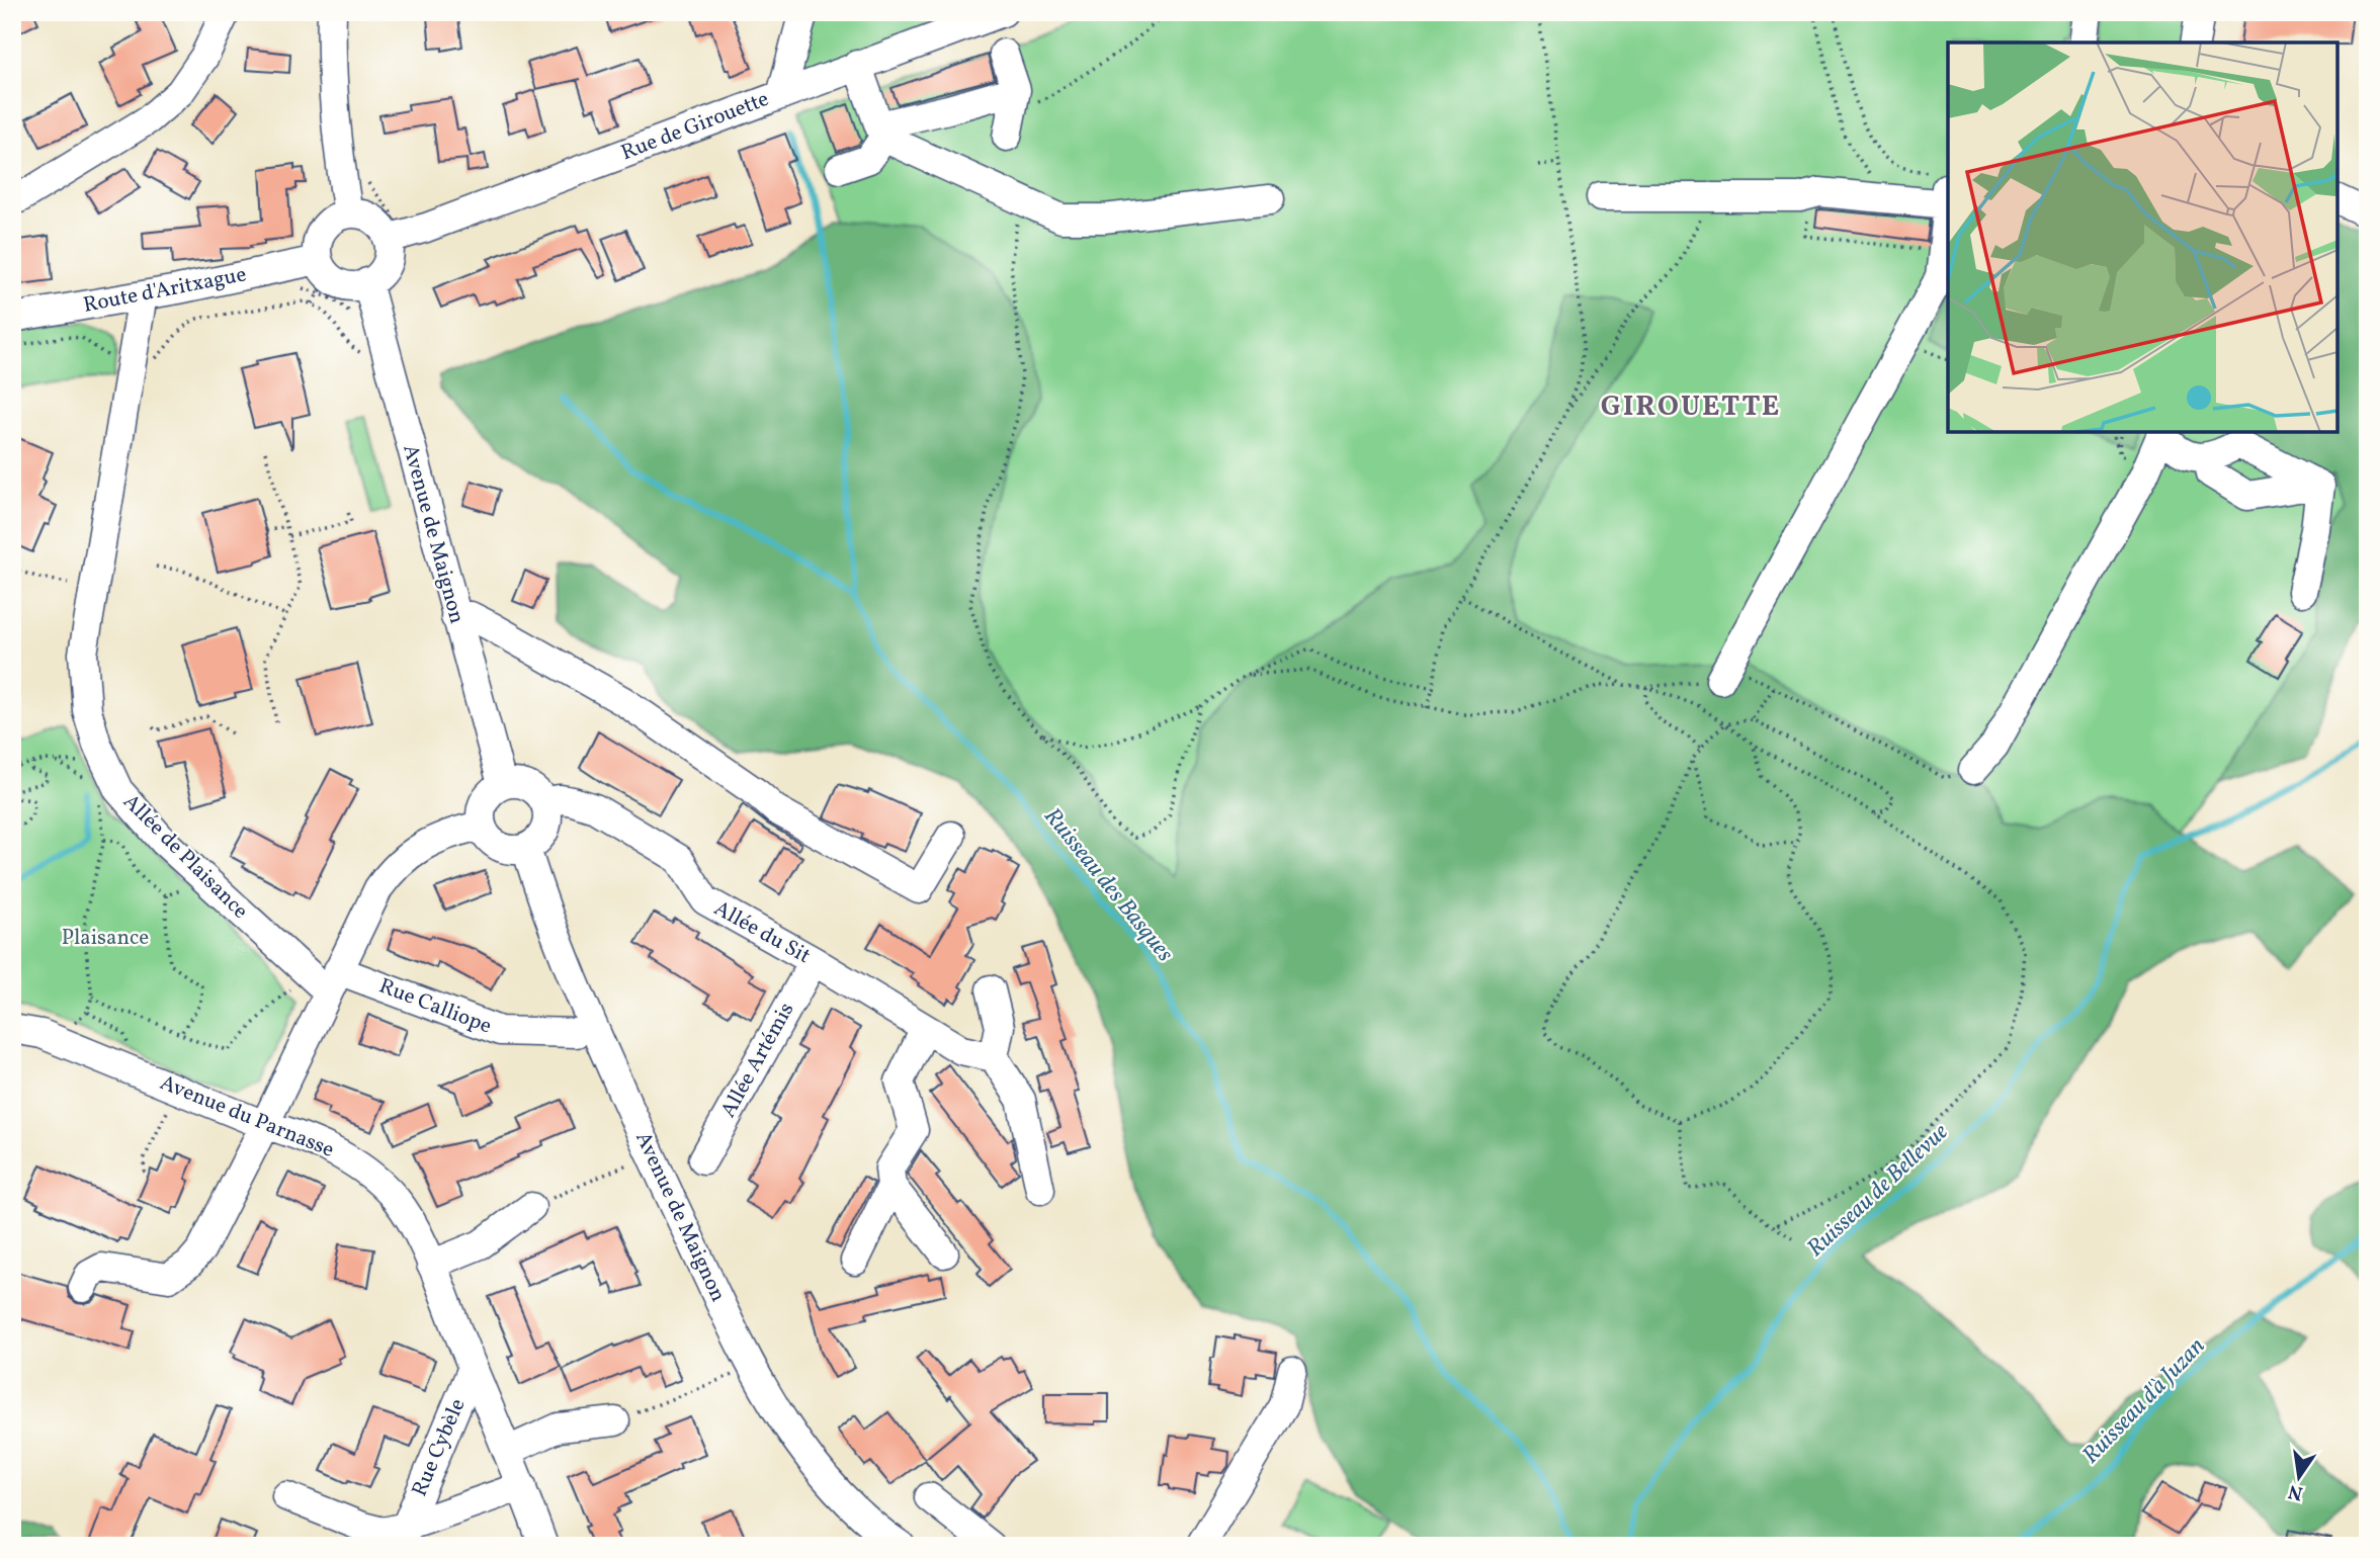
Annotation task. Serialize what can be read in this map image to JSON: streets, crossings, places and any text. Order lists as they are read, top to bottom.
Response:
{
  "streets": {
    "street": [
      "Rue de Girouette",
      "Route d'Aritxague",
      "Avenue de Maignon",
      "Allée de Plaisance",
      "Allée du Sit",
      "Rue Calliope",
      "Allée Artémis",
      "Avenue du Parnasse",
      "Rue Cybèle"
    ]
  },
  "crossings": [
    ["Rue de Girouette", "Route d'Aritxague"],
    ["Rue de Girouette", "Avenue de Maignon"],
    ["Route d'Aritxague", "Avenue de Maignon"],
    ["Route d'Aritxague", "Allée de Plaisance"],
    ["Avenue de Maignon", "Allée du Sit"],
    ["Allée de Plaisance", "Rue Calliope"],
    ["Allée du Sit", "Allée Artémis"],
    ["Avenue du Parnasse", "Rue Cybèle"]
  ],
  "districts": ["GIROUETTE"],
  "water": ["Ruisseau des Basques", "Ruisseau de Bellevue", "Ruisseau d'à Juzan"],
  "parks": ["Plaisance"],
  "north": "bottom"
}
